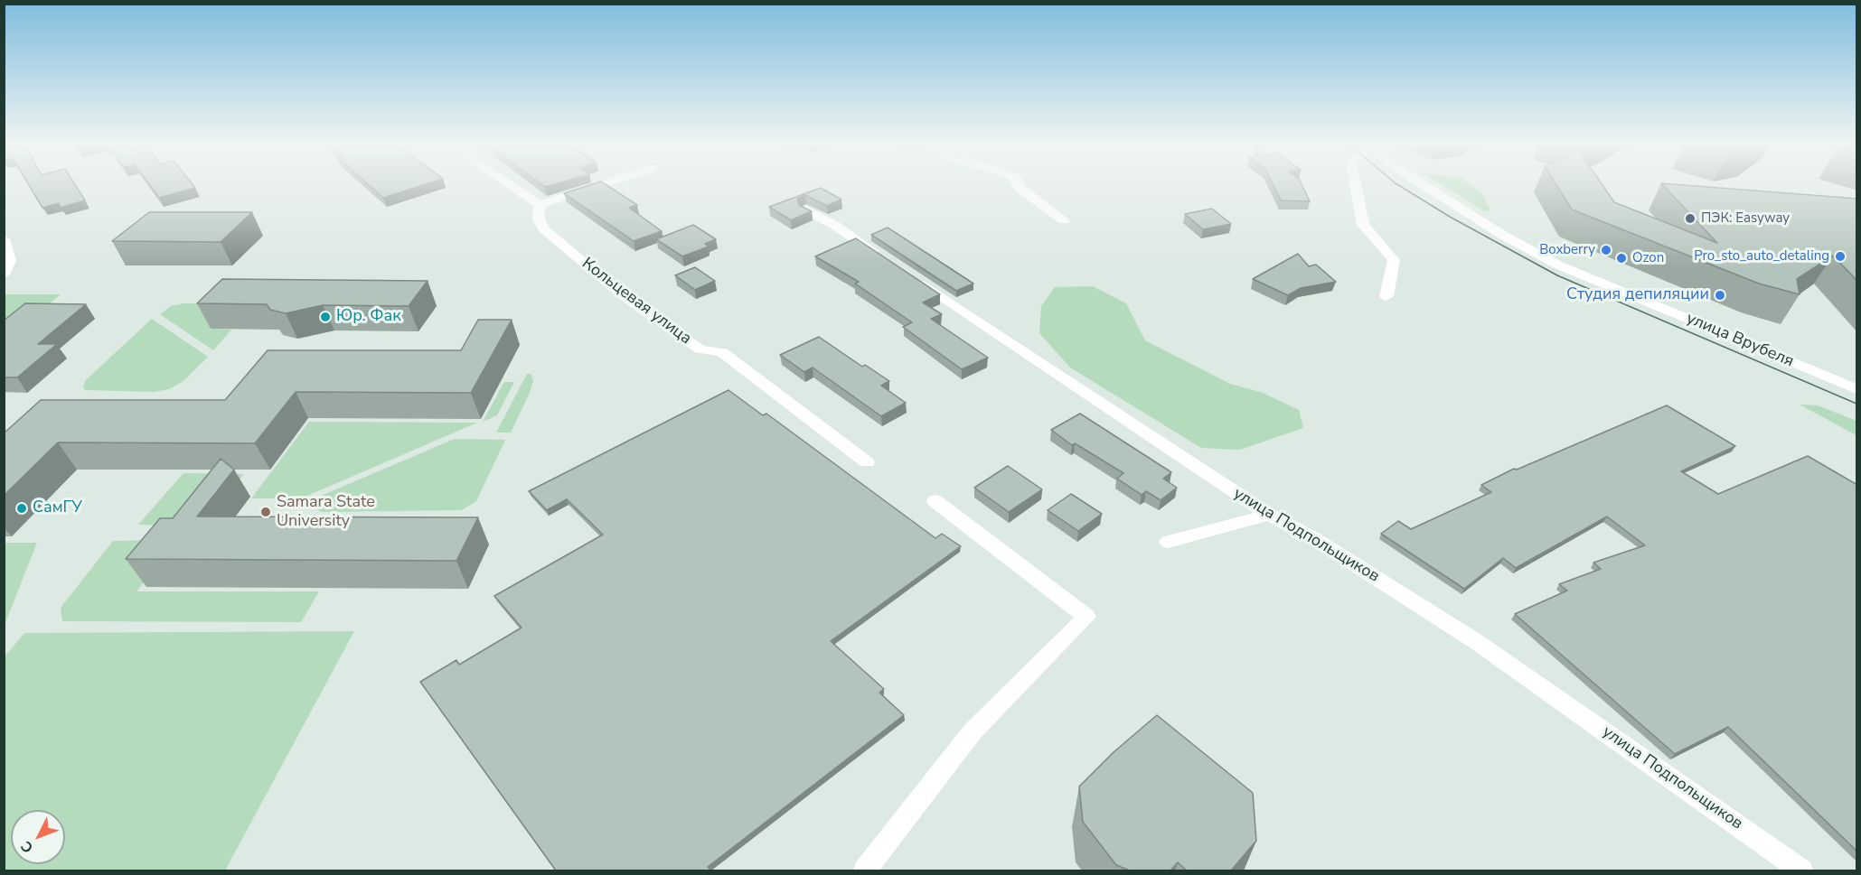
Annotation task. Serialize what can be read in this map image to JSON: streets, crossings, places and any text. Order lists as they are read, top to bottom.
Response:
{
  "streets": {
    "street": ["Кольцевая улица", "улица Врубеля", "улица Подпольщиков"]
  },
  "places": [
    "ПЭК: Easyway",
    "Boxberry",
    "Pro_sto_auto_detaling",
    "Ozon",
    "Студия депиляции",
    "Юр. Фак",
    "СамГУ",
    "Samara State University"
  ],
  "north": "bottom left"
}
